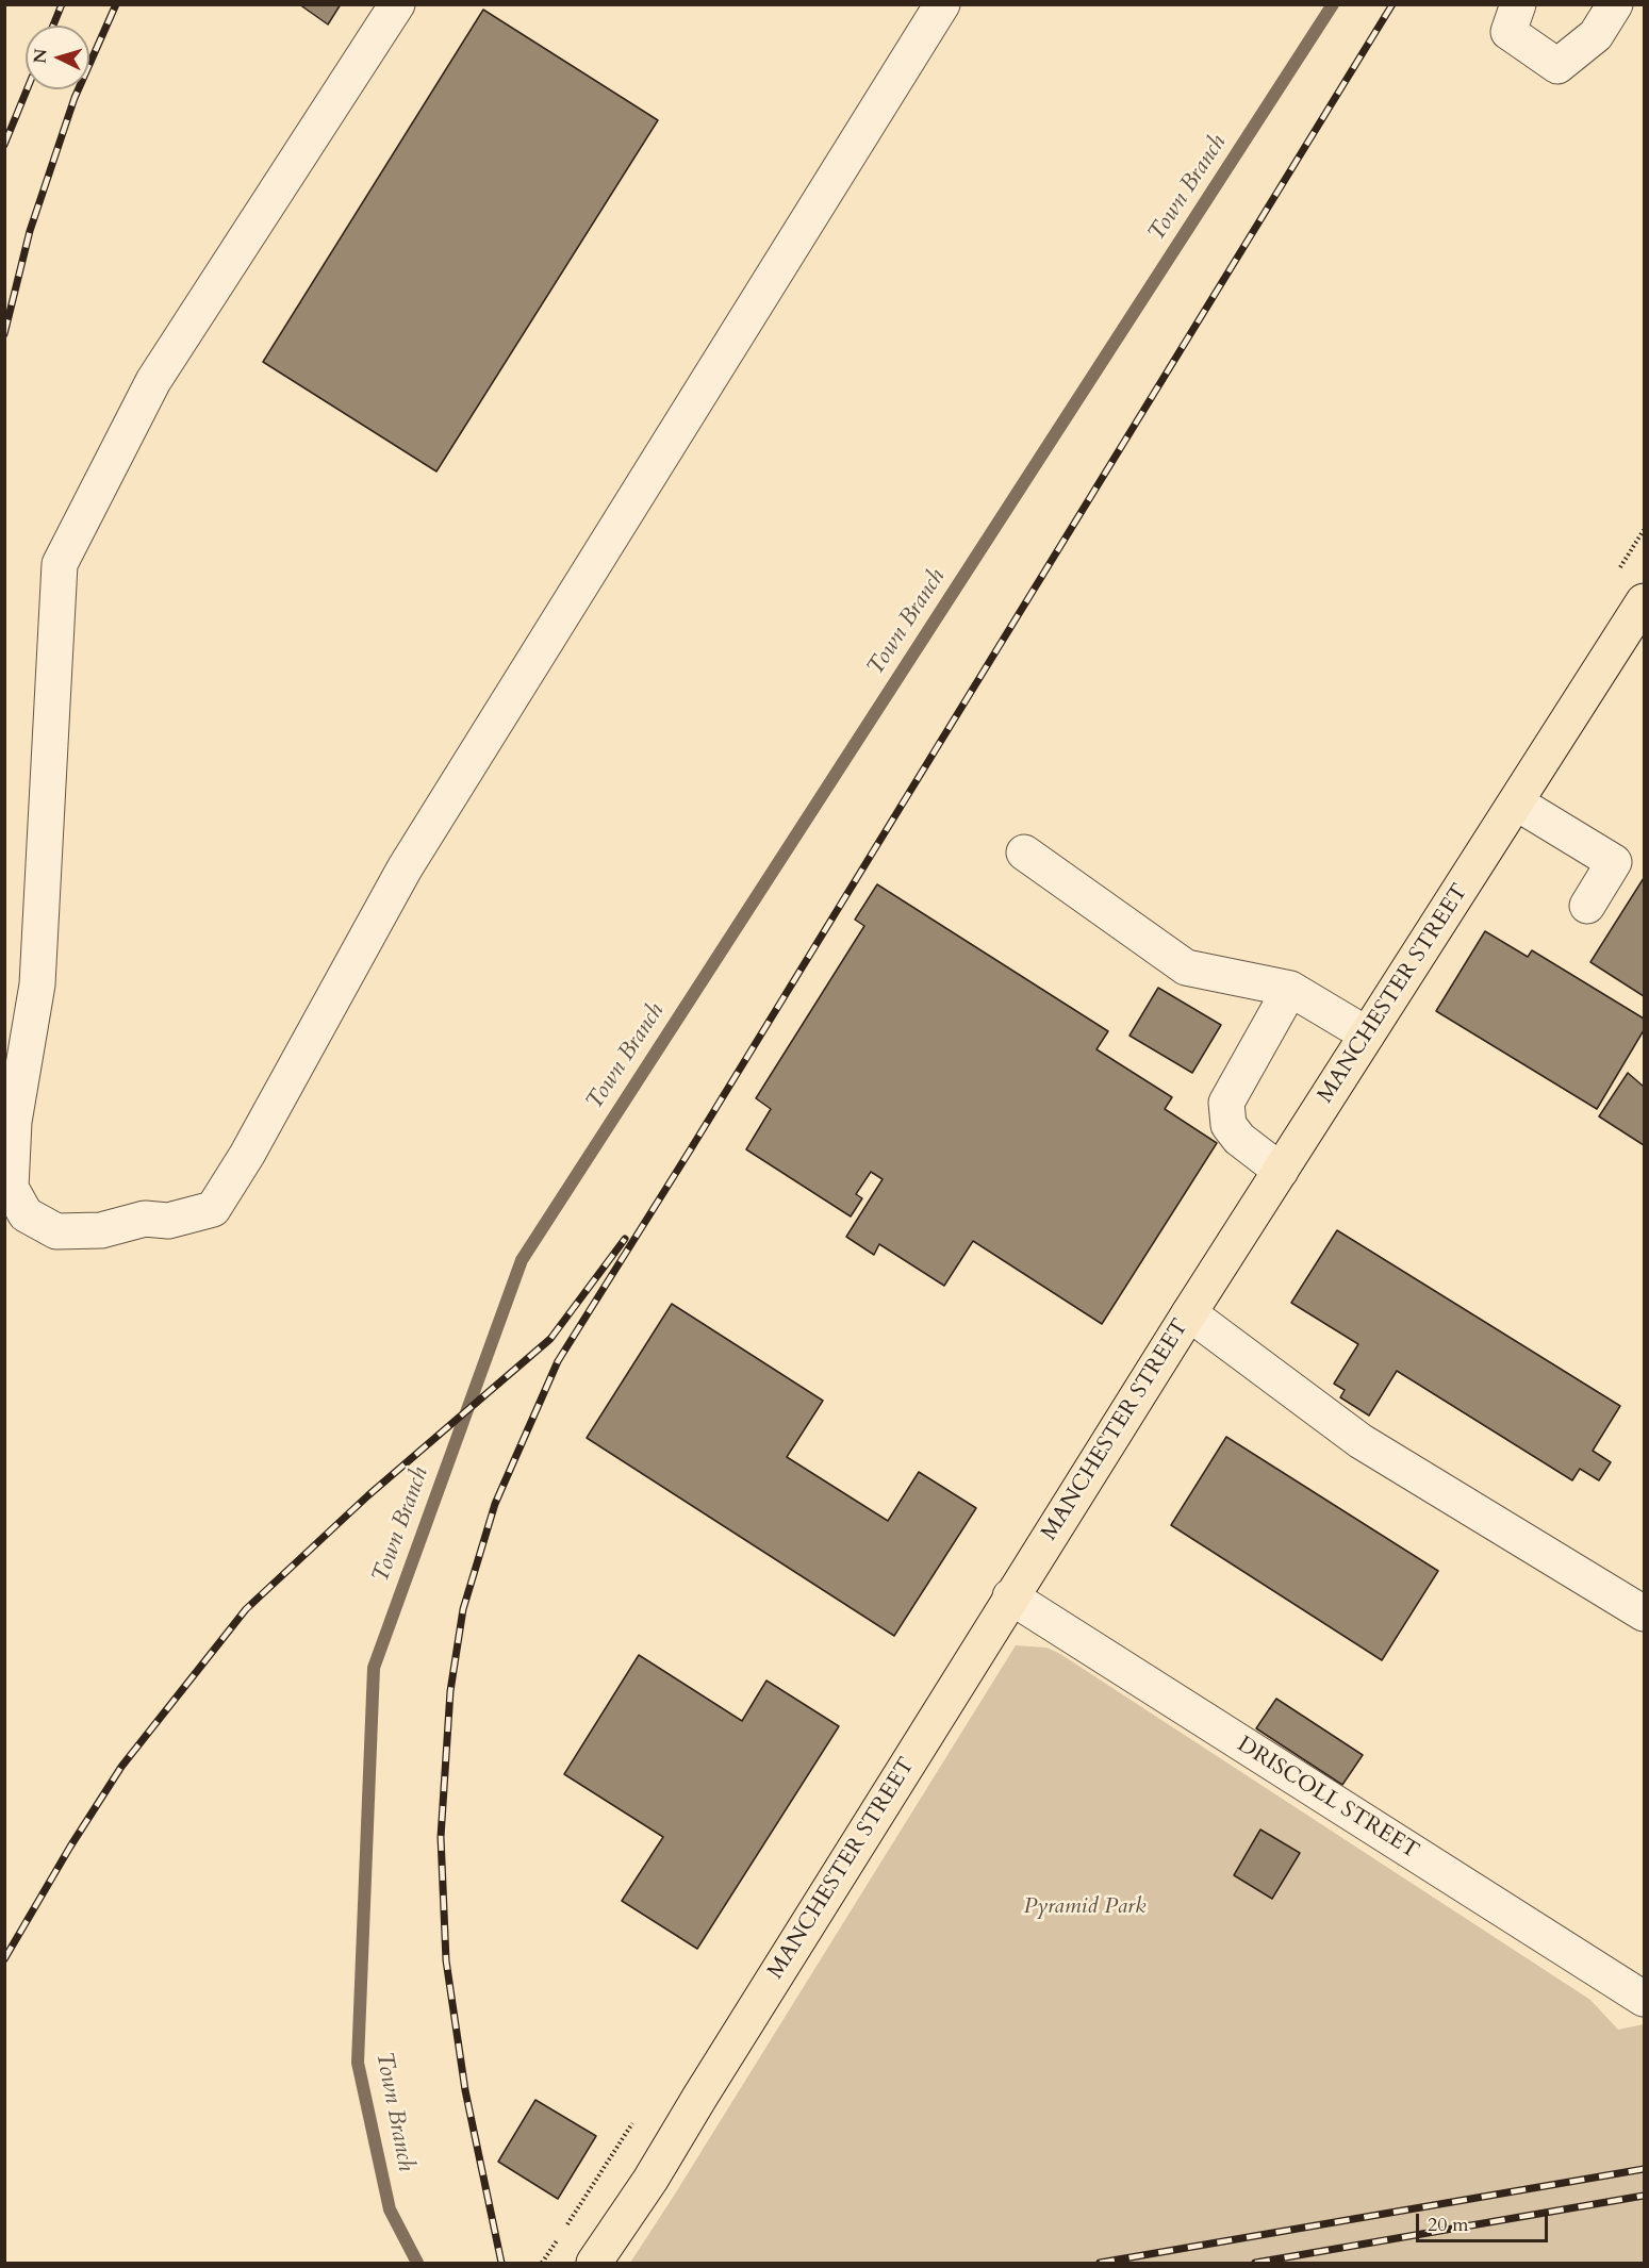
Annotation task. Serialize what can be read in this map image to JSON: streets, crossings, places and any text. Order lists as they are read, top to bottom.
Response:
{
  "streets": {
    "main road": ["MANCHESTER STREET"],
    "street": ["DRISCOLL STREET"]
  },
  "crossings": [
    ["MANCHESTER STREET", "DRISCOLL STREET"]
  ],
  "water": ["Town Branch"],
  "parks": ["Pyramid Park"],
  "scale_bar": "20 m",
  "north": "left"
}
